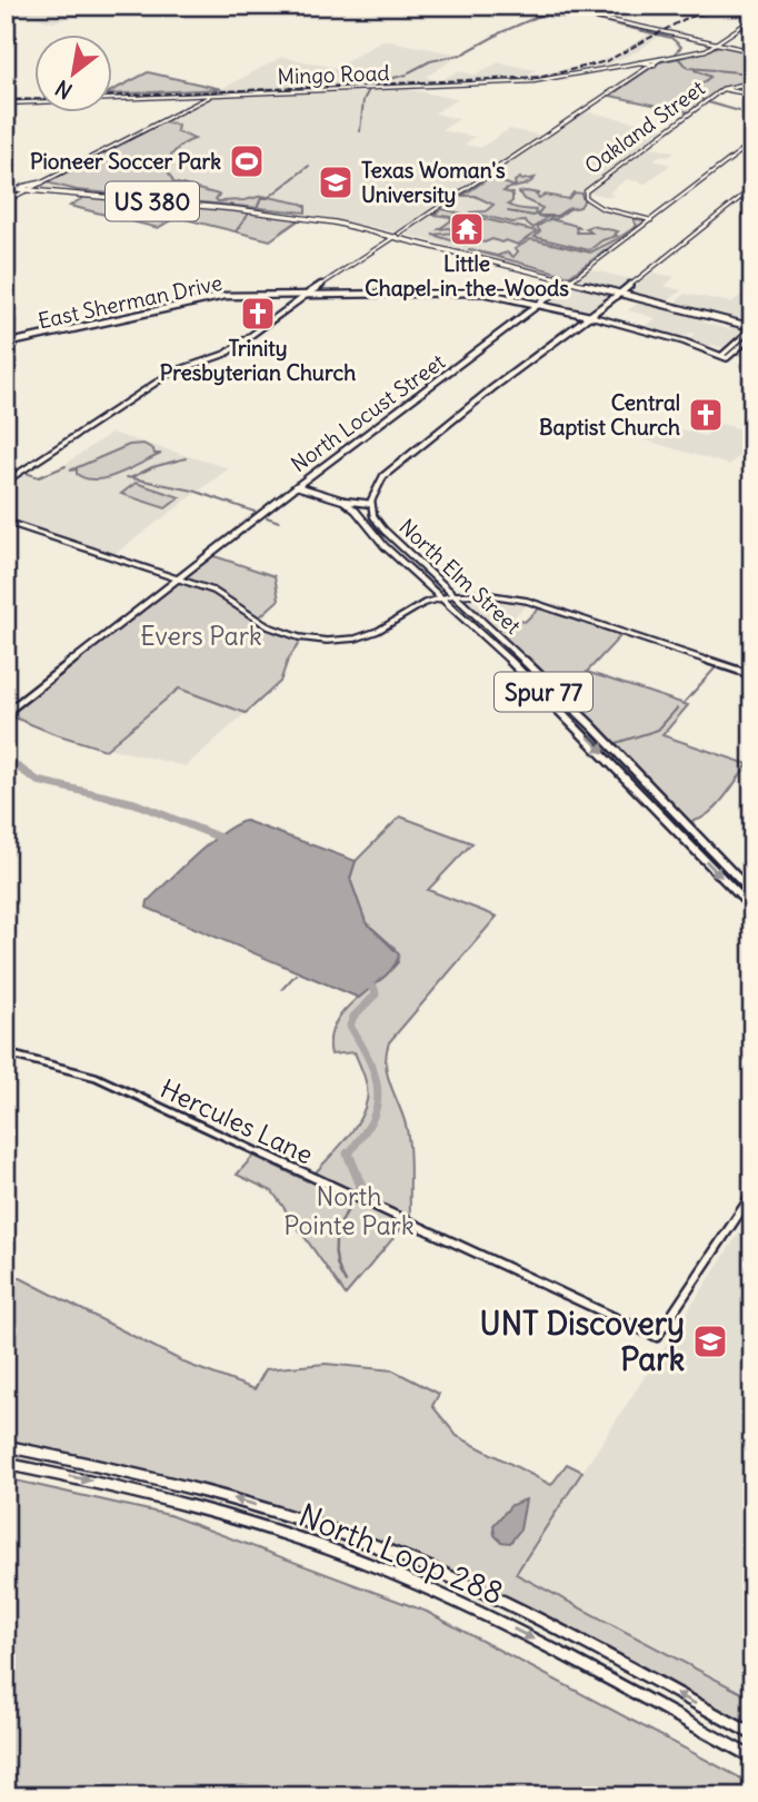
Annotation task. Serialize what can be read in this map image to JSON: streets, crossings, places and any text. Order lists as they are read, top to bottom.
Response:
{
  "streets": {
    "highway": ["North Loop 288"],
    "main road": [
      "US 380",
      "East Sherman Drive",
      "North Locust Street",
      "North Elm Street",
      "Spur 77"
    ],
    "street": ["Mingo Road", "Oakland Street", "Hercules Lane"]
  },
  "crossings": [
    ["Oakland Street", "North Locust Street"],
    ["US 380", "North Locust Street"],
    ["East Sherman Drive", "North Locust Street"],
    ["North Locust Street", "Spur 77"],
    ["North Elm Street", "Spur 77"]
  ],
  "parks": ["Evers Park", "North Pointe Park"],
  "places": {
    "sports": ["Pioneer Soccer Park"],
    "school or university": ["Texas Woman's University", "UNT Discovery Park"],
    "temple": ["Little Chapel-in-the-Woods"],
    "church": ["Trinity Presbyterian Church", "Central Baptist Church"]
  },
  "north": "bottom left"
}
